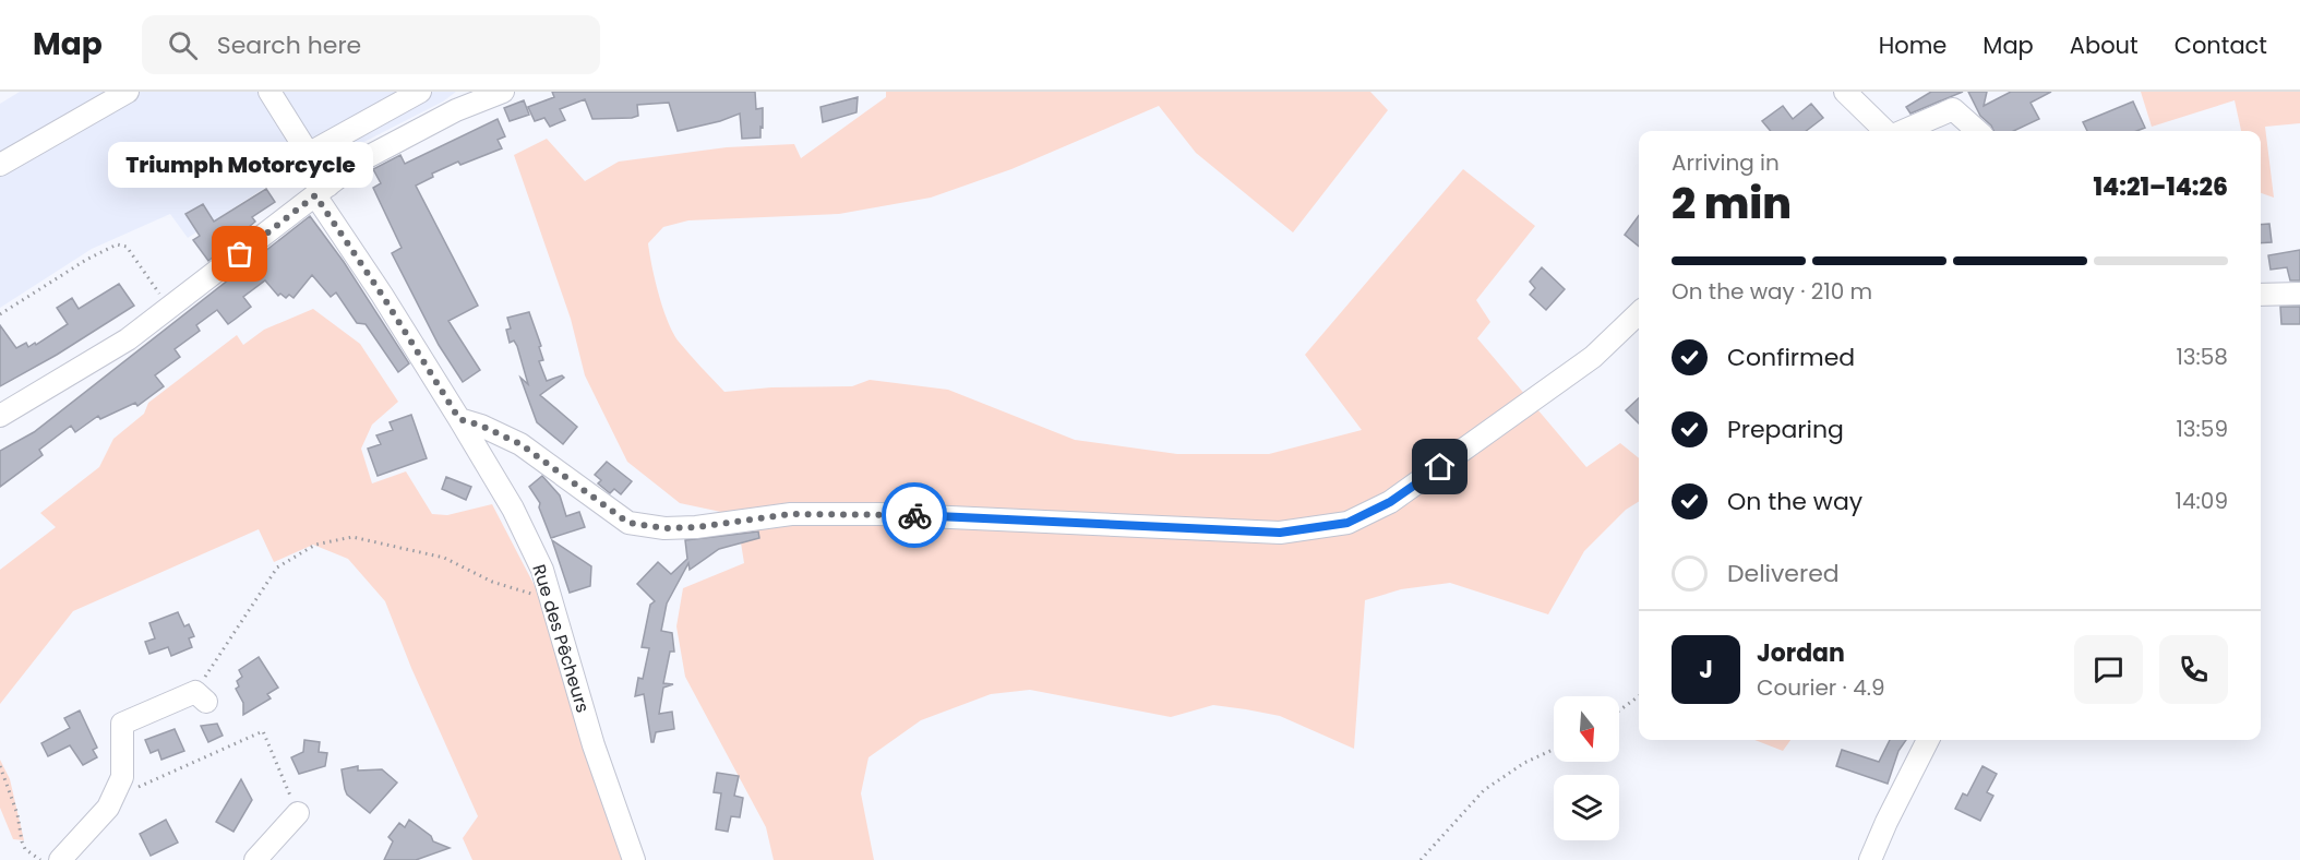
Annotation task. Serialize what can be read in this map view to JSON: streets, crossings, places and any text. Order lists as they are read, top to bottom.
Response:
{
  "streets": {
    "street": ["Rue des Pêcheurs"]
  },
  "places": ["Triumph Motorcycle"],
  "north": "bottom",
  "page": {
    "header": "Map",
    "search": "Search here",
    "nav": [
      "Home",
      "Map",
      "About",
      "Contact"
    ],
    "heading": ["2 min", "Arriving in", "14:21–14:26"],
    "panel": ["Jordan", "Courier · 4.9"],
    "bubble": "Triumph Motorcycle",
    "bar": "On the way · 210 m",
    "list": [
      ["Confirmed", "13:58"],
      ["Preparing", "13:59"],
      ["On the way", "14:09"],
      "Delivered"
    ],
    "round": "J"
  }
}
